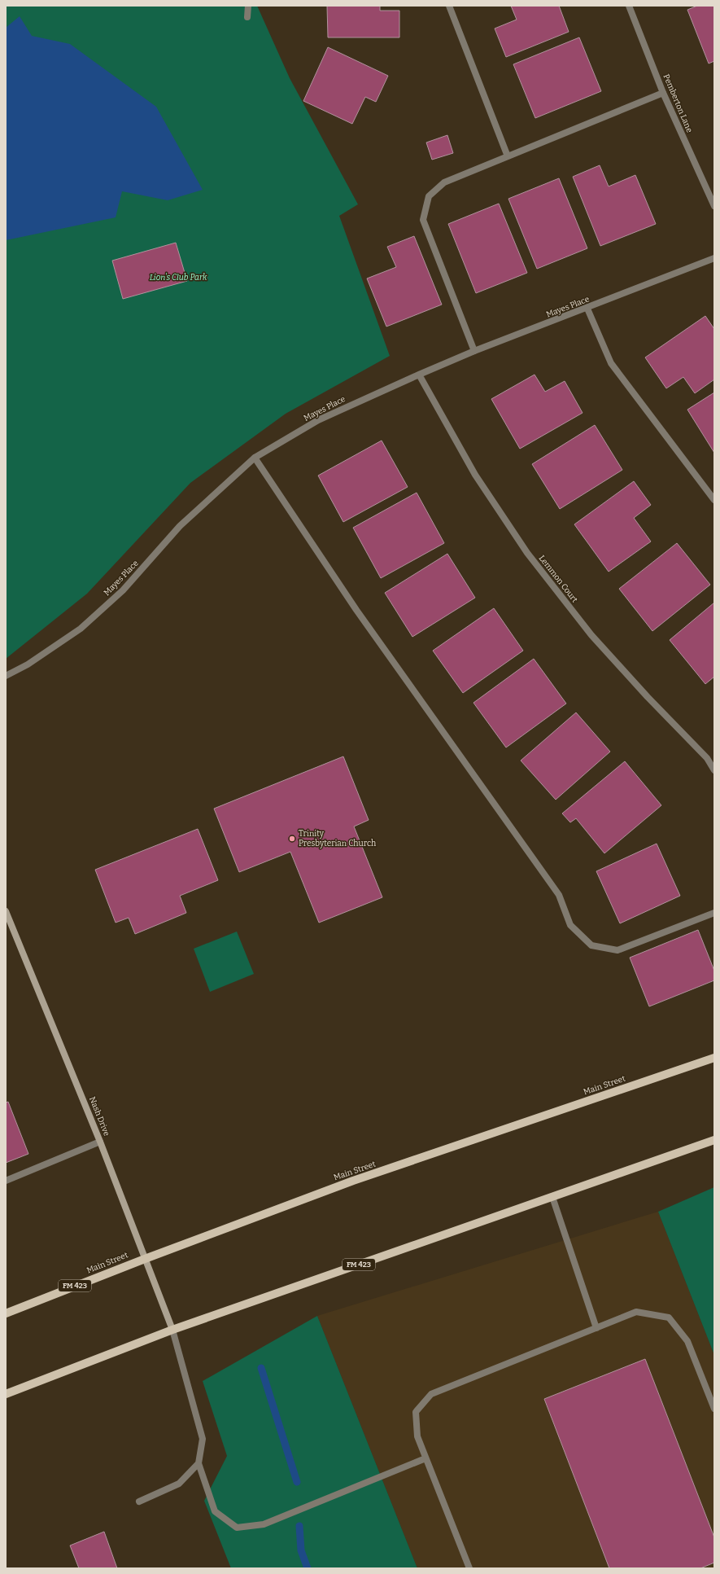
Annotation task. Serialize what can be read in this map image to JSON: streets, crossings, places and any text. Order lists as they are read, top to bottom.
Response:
{
  "streets": {
    "main road": ["Main Street", "FM 423"],
    "street": [
      "Pemberton Lane",
      "Mayes Place",
      "Lemmon Court",
      "Nash Drive"
    ]
  },
  "crossings": [
    ["Mayes Place", "Lemmon Court"],
    ["Main Street", "Nash Drive"],
    ["Nash Drive", "FM 423"]
  ],
  "parks": ["Lion's Club Park"],
  "places": ["Trinity Presbyterian Church"]
}
